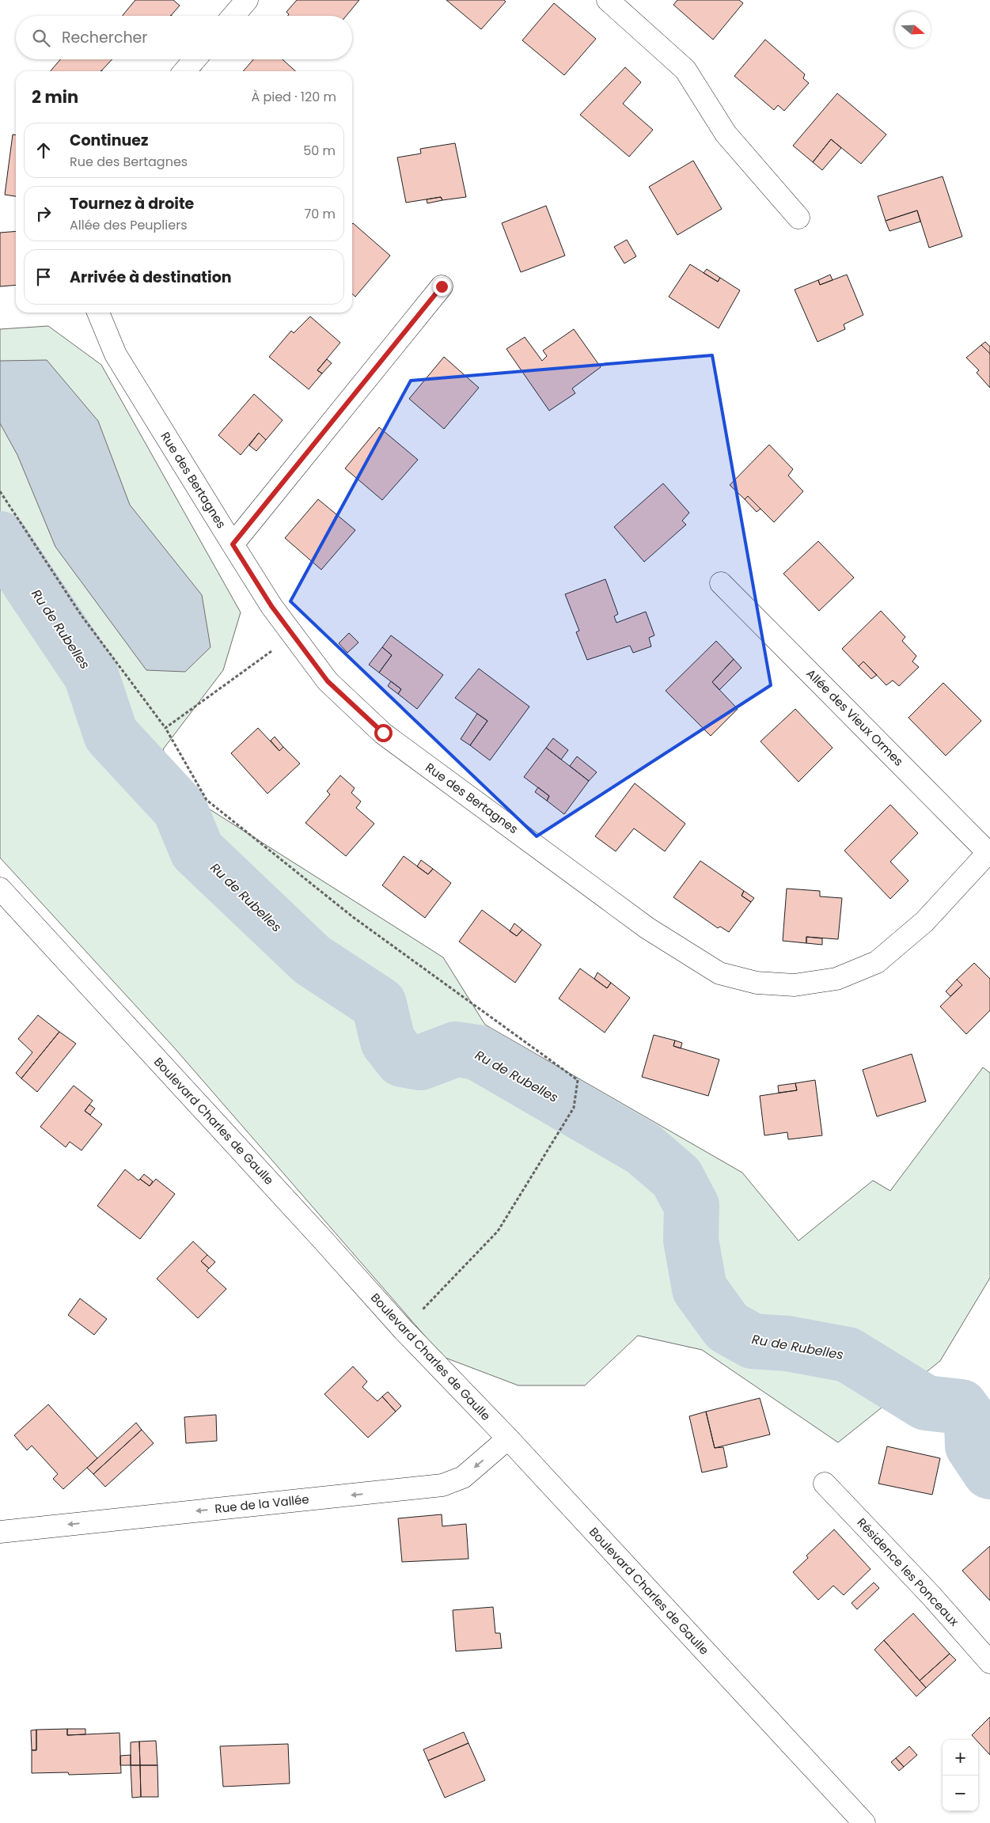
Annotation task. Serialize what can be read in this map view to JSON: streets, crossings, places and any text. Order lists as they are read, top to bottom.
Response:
{
  "streets": {
    "street": [
      "Rue des Bertagnes",
      "Allée des Vieux Ormes",
      "Boulevard Charles de Gaulle",
      "Rue de la Vallée",
      "Résidence les Ponceaux"
    ]
  },
  "crossings": [
    ["Rue des Bertagnes", "Allée des Vieux Ormes"],
    ["Boulevard Charles de Gaulle", "Rue de la Vallée"]
  ],
  "one_way": ["Rue de la Vallée"],
  "water": ["Ru de Rubelles"],
  "north": "right",
  "page": {
    "search": "Rechercher",
    "heading": ["2 min", "À pied · 120 m"],
    "list": [
      ["Continuez", "Rue des Bertagnes", "50 m"],
      ["Tournez à droite", "Allée des Peupliers", "70 m"],
      "Arrivée à destination"
    ],
    "map_buttons": ["+", "−"]
  }
}
